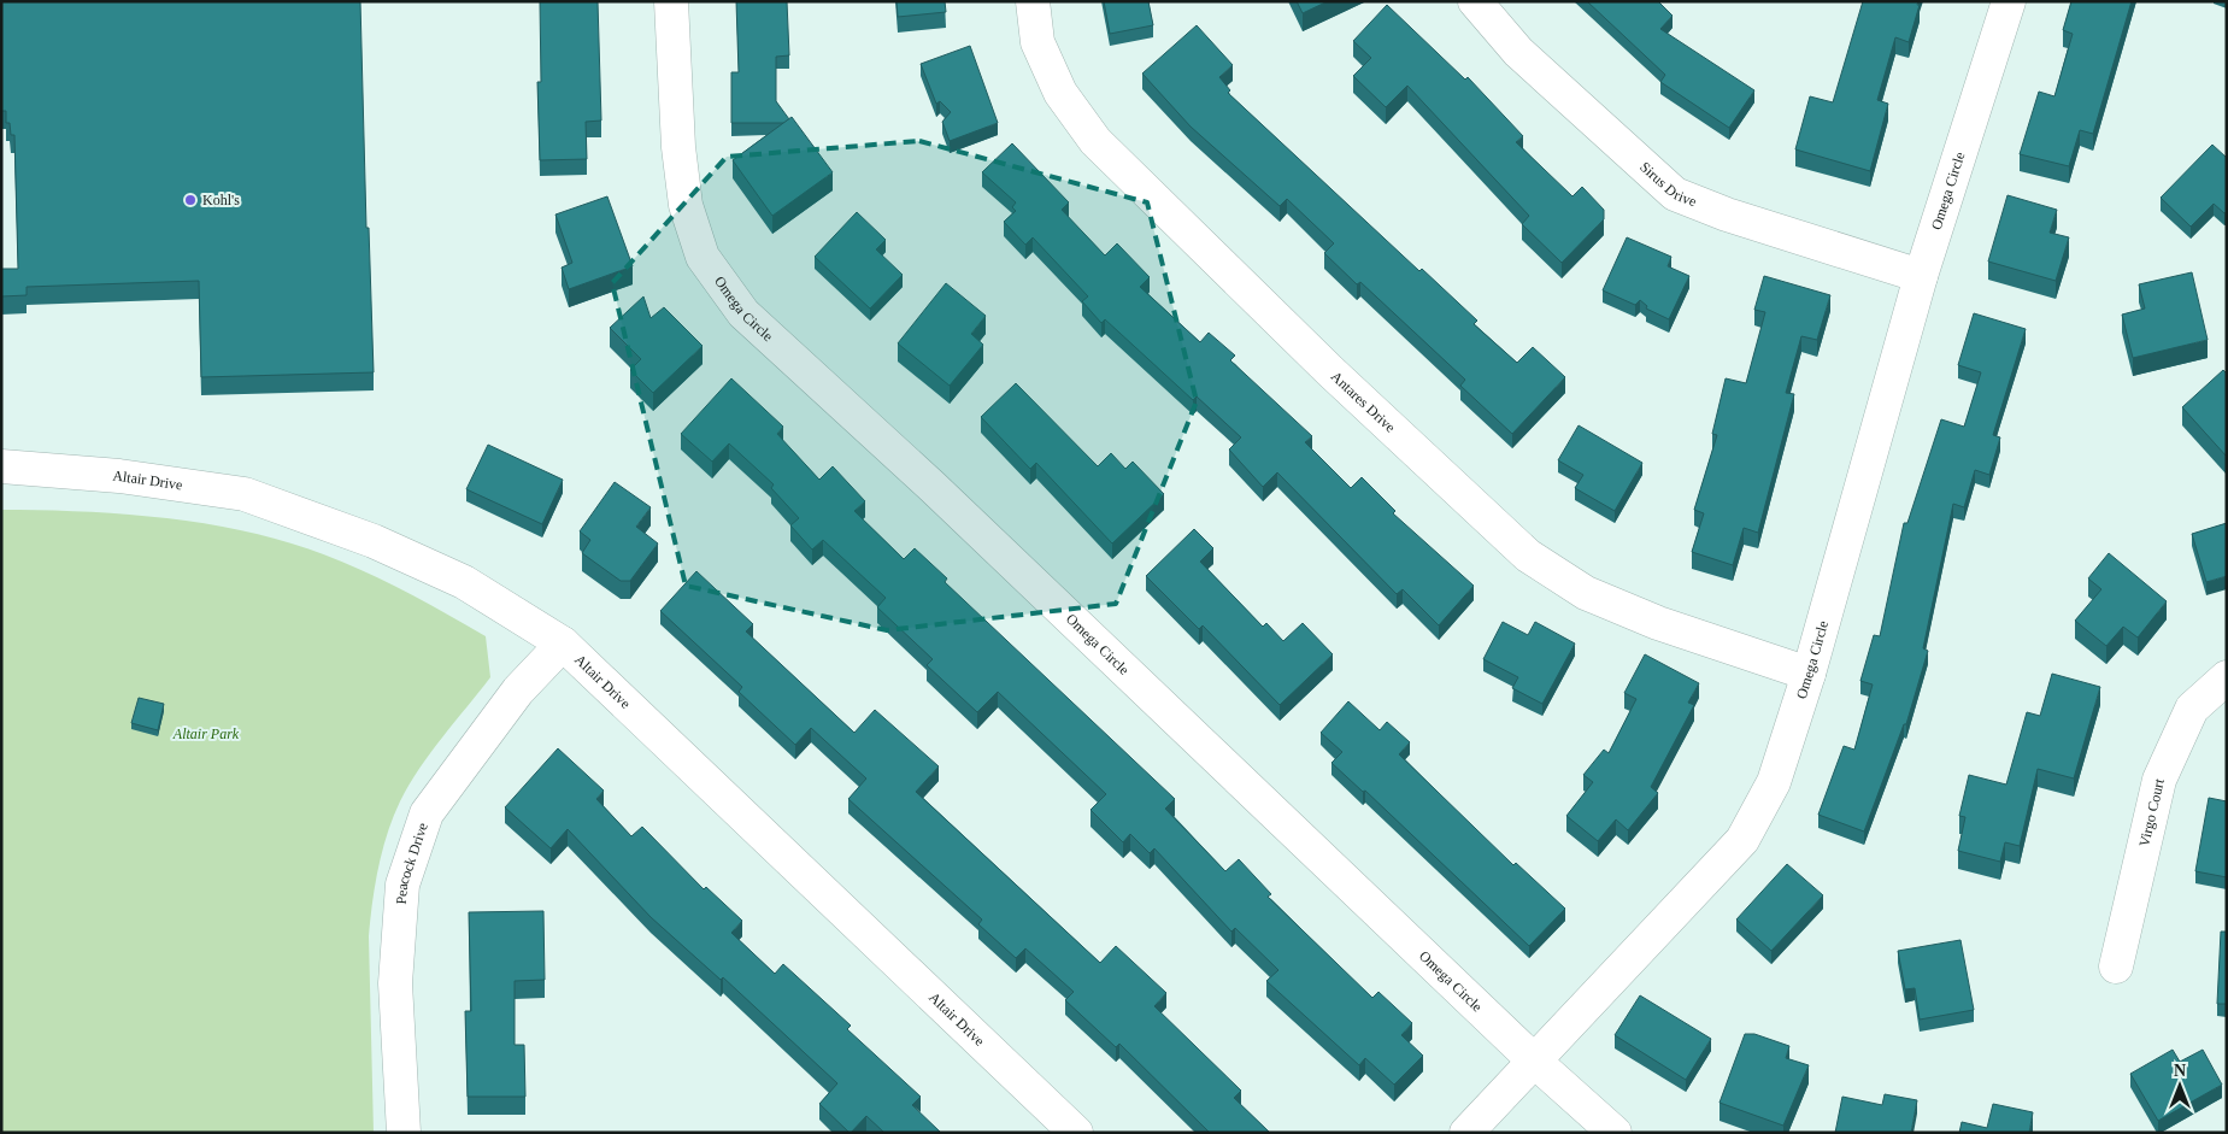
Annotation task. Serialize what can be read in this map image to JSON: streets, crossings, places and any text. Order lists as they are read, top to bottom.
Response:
{
  "streets": {
    "street": [
      "Sirus Drive",
      "Omega Circle",
      "Antares Drive",
      "Altair Drive",
      "Virgo Court",
      "Peacock Drive"
    ]
  },
  "crossings": [
    ["Sirus Drive", "Omega Circle"],
    ["Omega Circle", "Antares Drive"],
    ["Altair Drive", "Peacock Drive"]
  ],
  "parks": ["Altair Park"],
  "places": ["Kohl's"],
  "north": "top"
}
